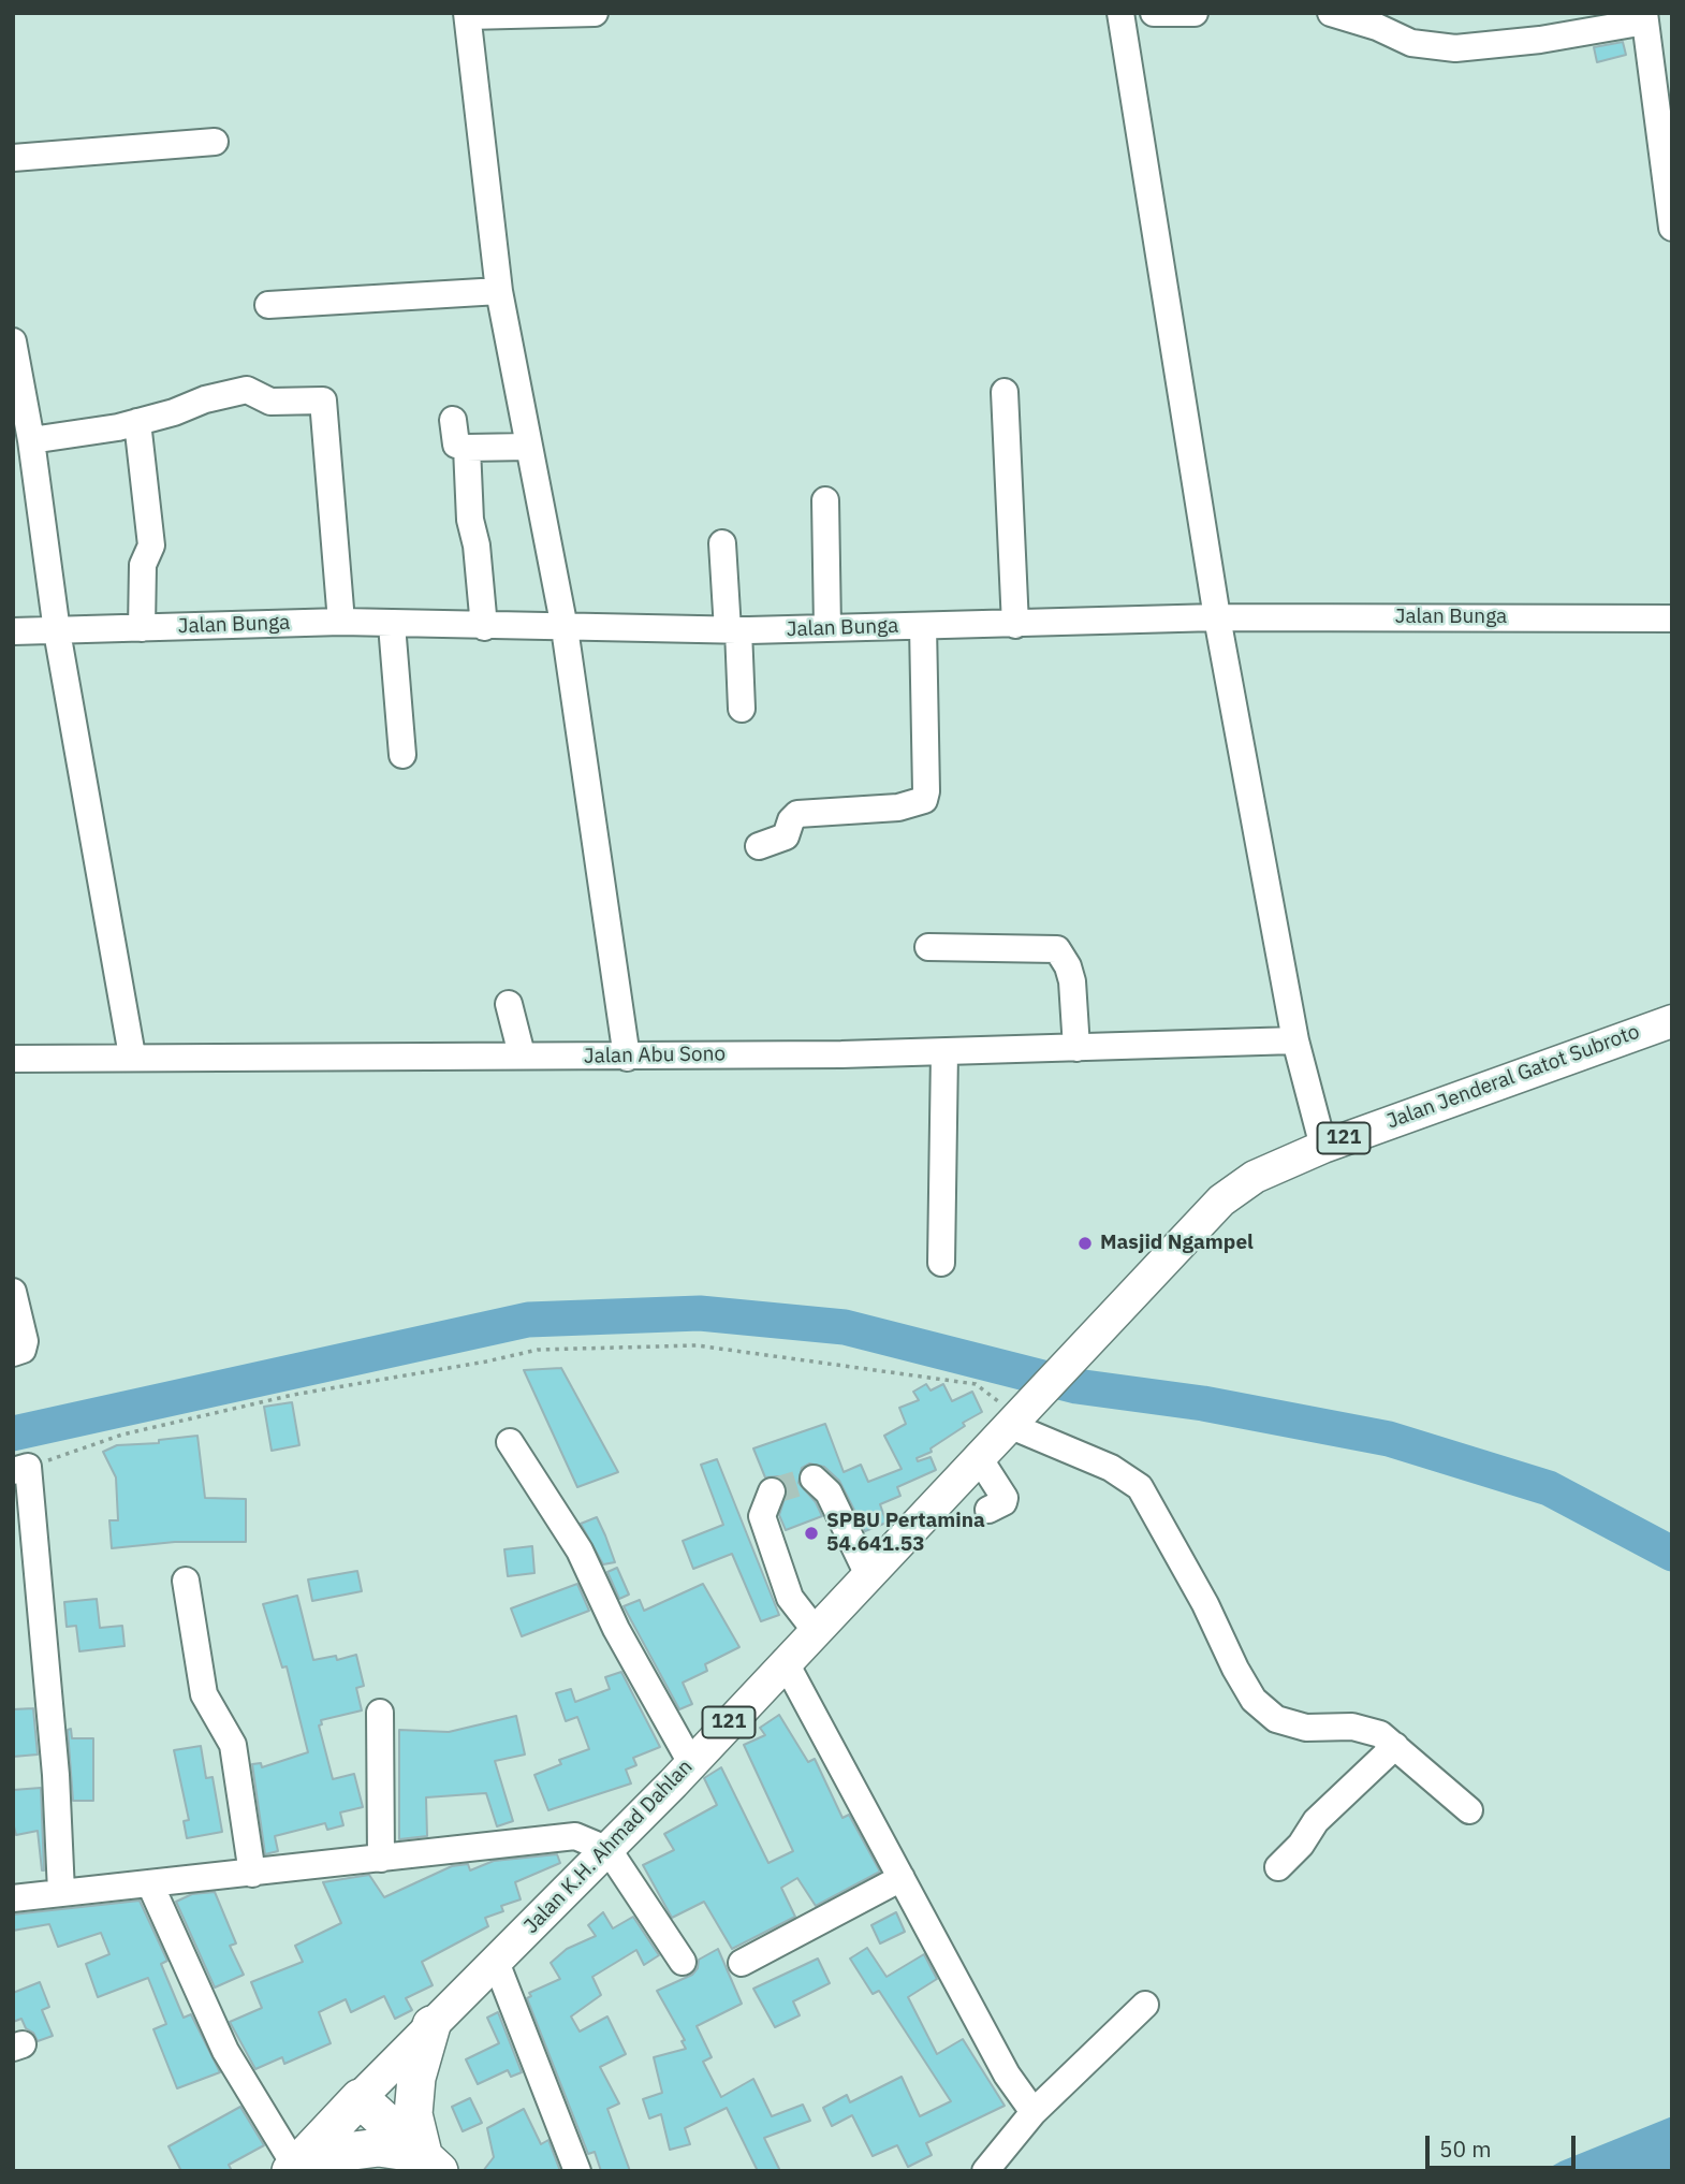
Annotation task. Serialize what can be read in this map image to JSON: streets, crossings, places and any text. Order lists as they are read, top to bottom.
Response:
{
  "streets": {
    "highway": ["Jalan K.H. Ahmad Dahlan"],
    "main road": ["Jalan Jenderal Gatot Subroto", "121"],
    "street": ["Jalan Bunga", "Jalan Abu Sono"]
  },
  "crossings": [
    ["Jalan Jenderal Gatot Subroto", "Jalan K.H. Ahmad Dahlan"]
  ],
  "places": ["Masjid Ngampel", "SPBU Pertamina 54.641.53"],
  "scale_bar": "50 m"
}
